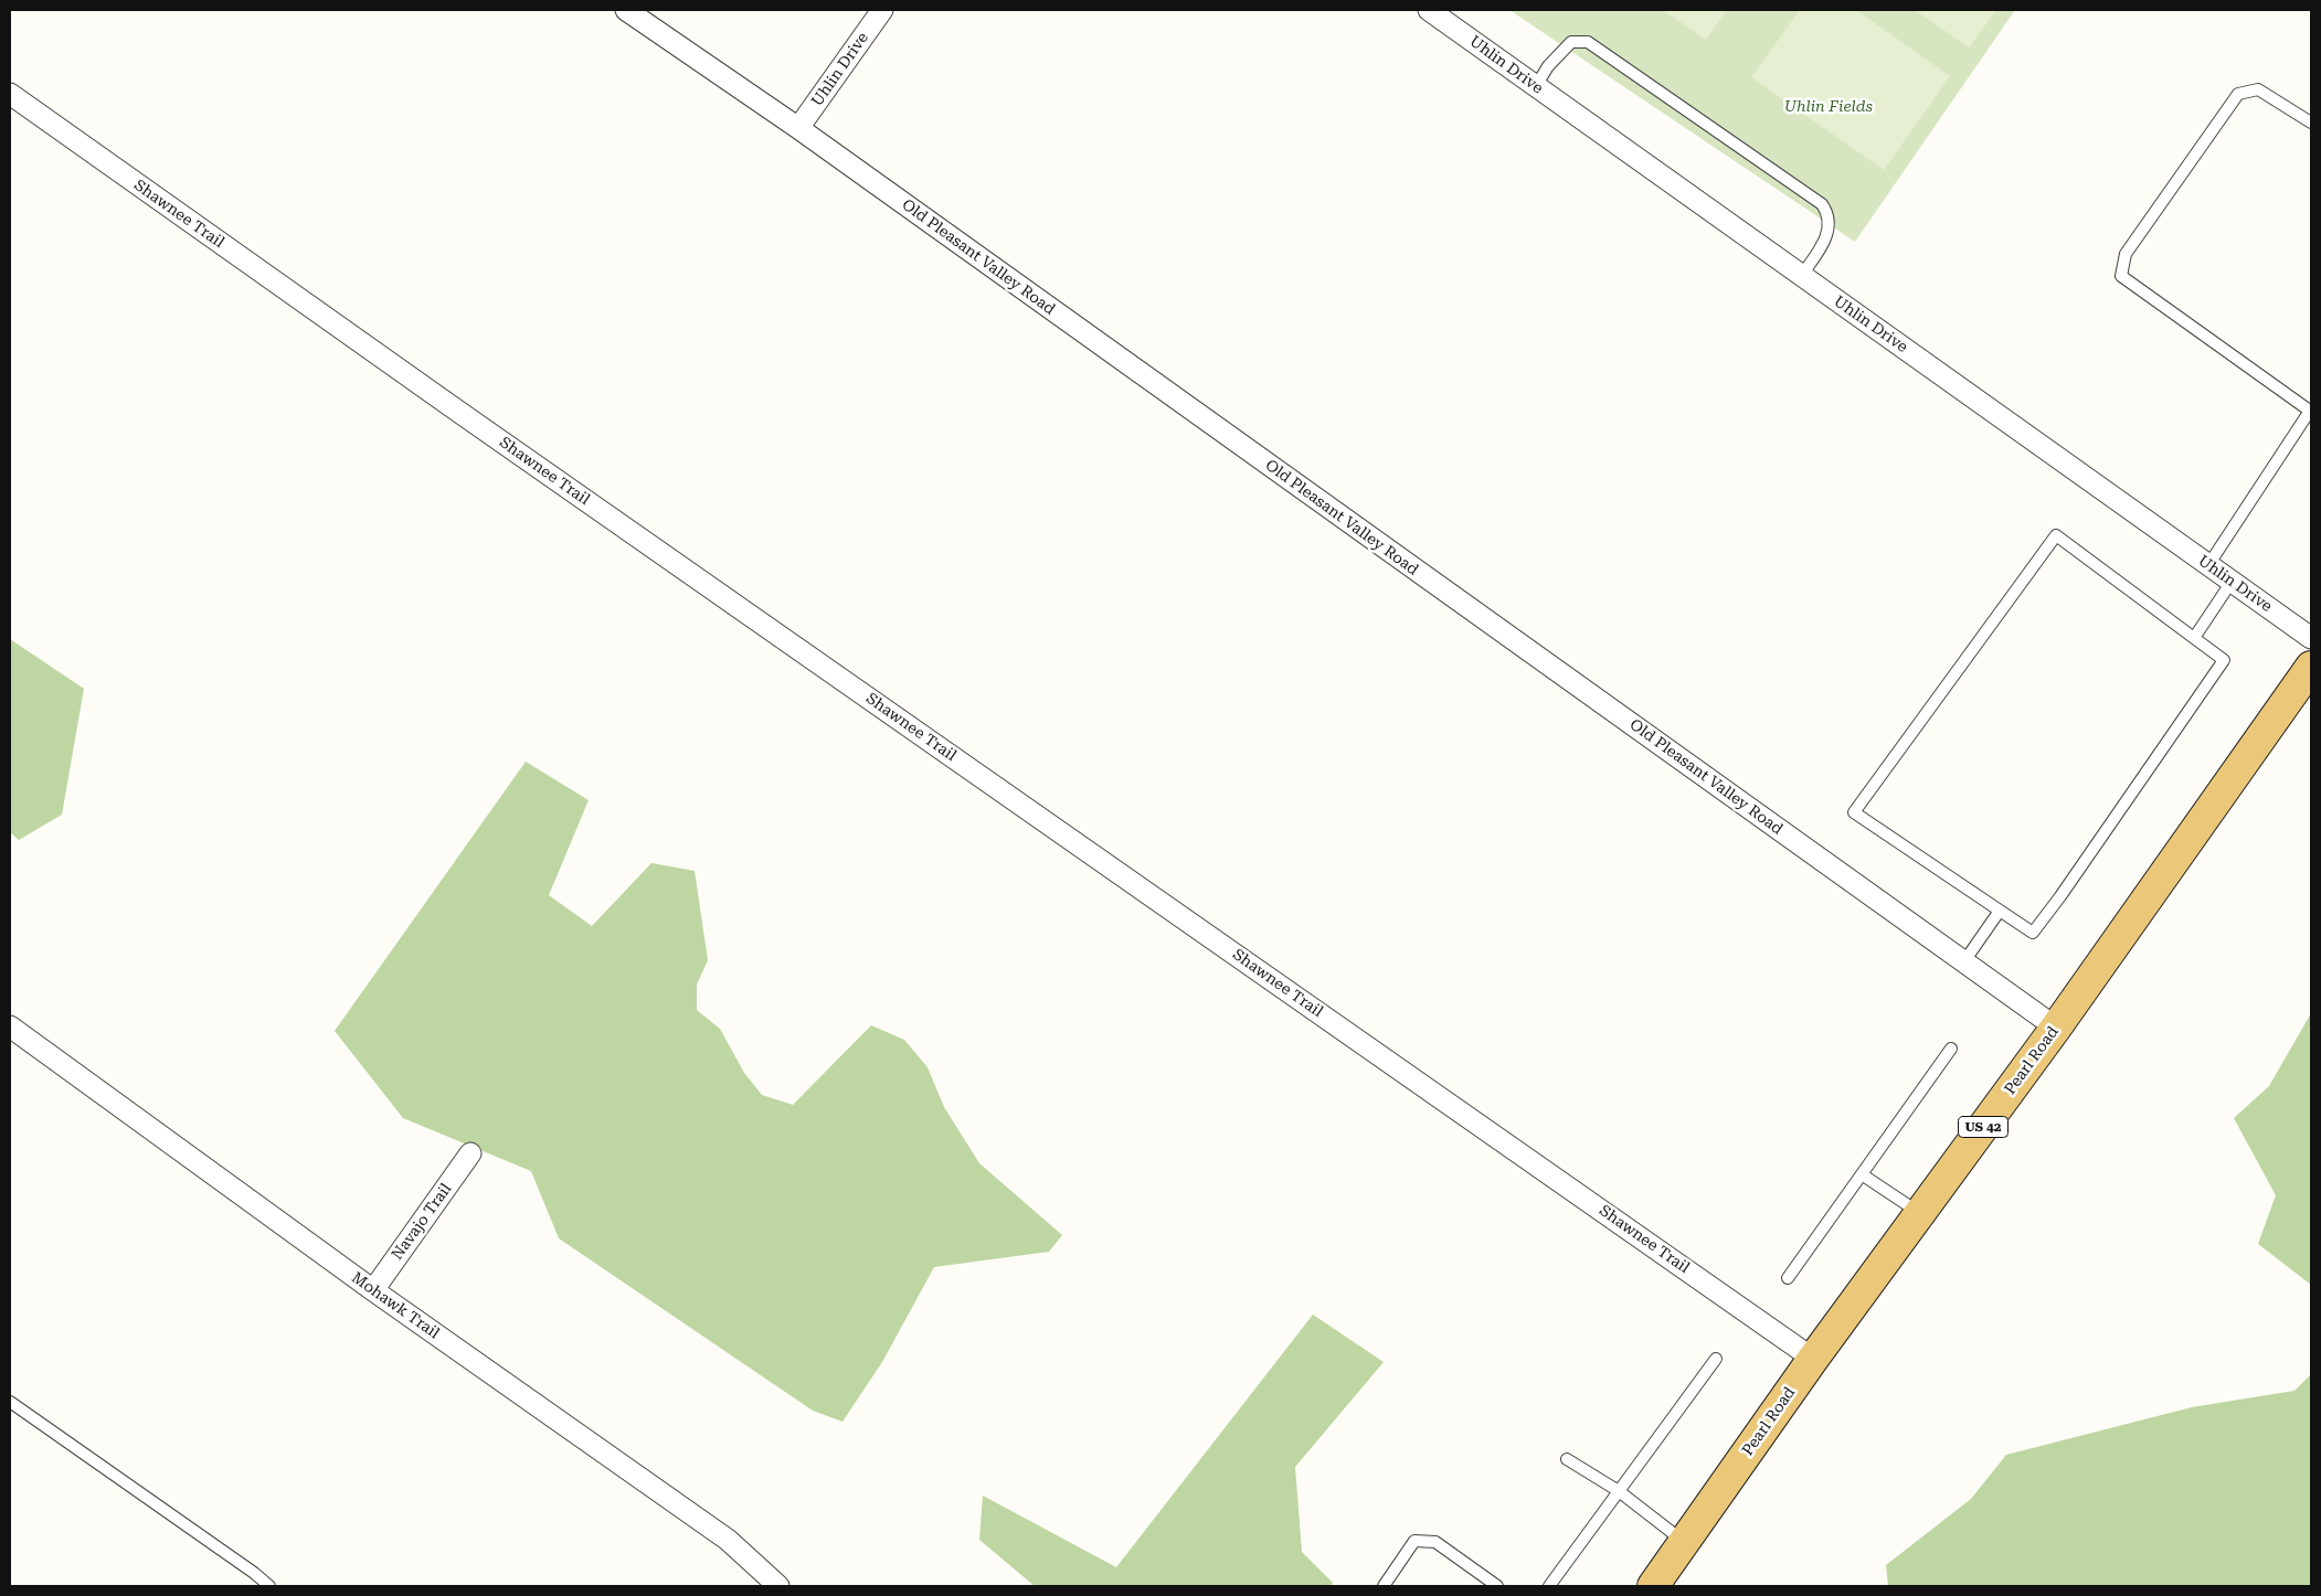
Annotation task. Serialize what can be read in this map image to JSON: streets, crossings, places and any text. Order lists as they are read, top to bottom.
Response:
{
  "streets": {
    "main road": ["Pearl Road", "US 42"],
    "street": [
      "Uhlin Drive",
      "Shawnee Trail",
      "Old Pleasant Valley Road",
      "Navajo Trail",
      "Mohawk Trail"
    ]
  },
  "crossings": [
    ["Uhlin Drive", "Old Pleasant Valley Road"],
    ["Shawnee Trail", "Pearl Road"],
    ["Old Pleasant Valley Road", "Pearl Road"],
    ["Navajo Trail", "Mohawk Trail"]
  ],
  "parks": ["Uhlin Fields"]
}
